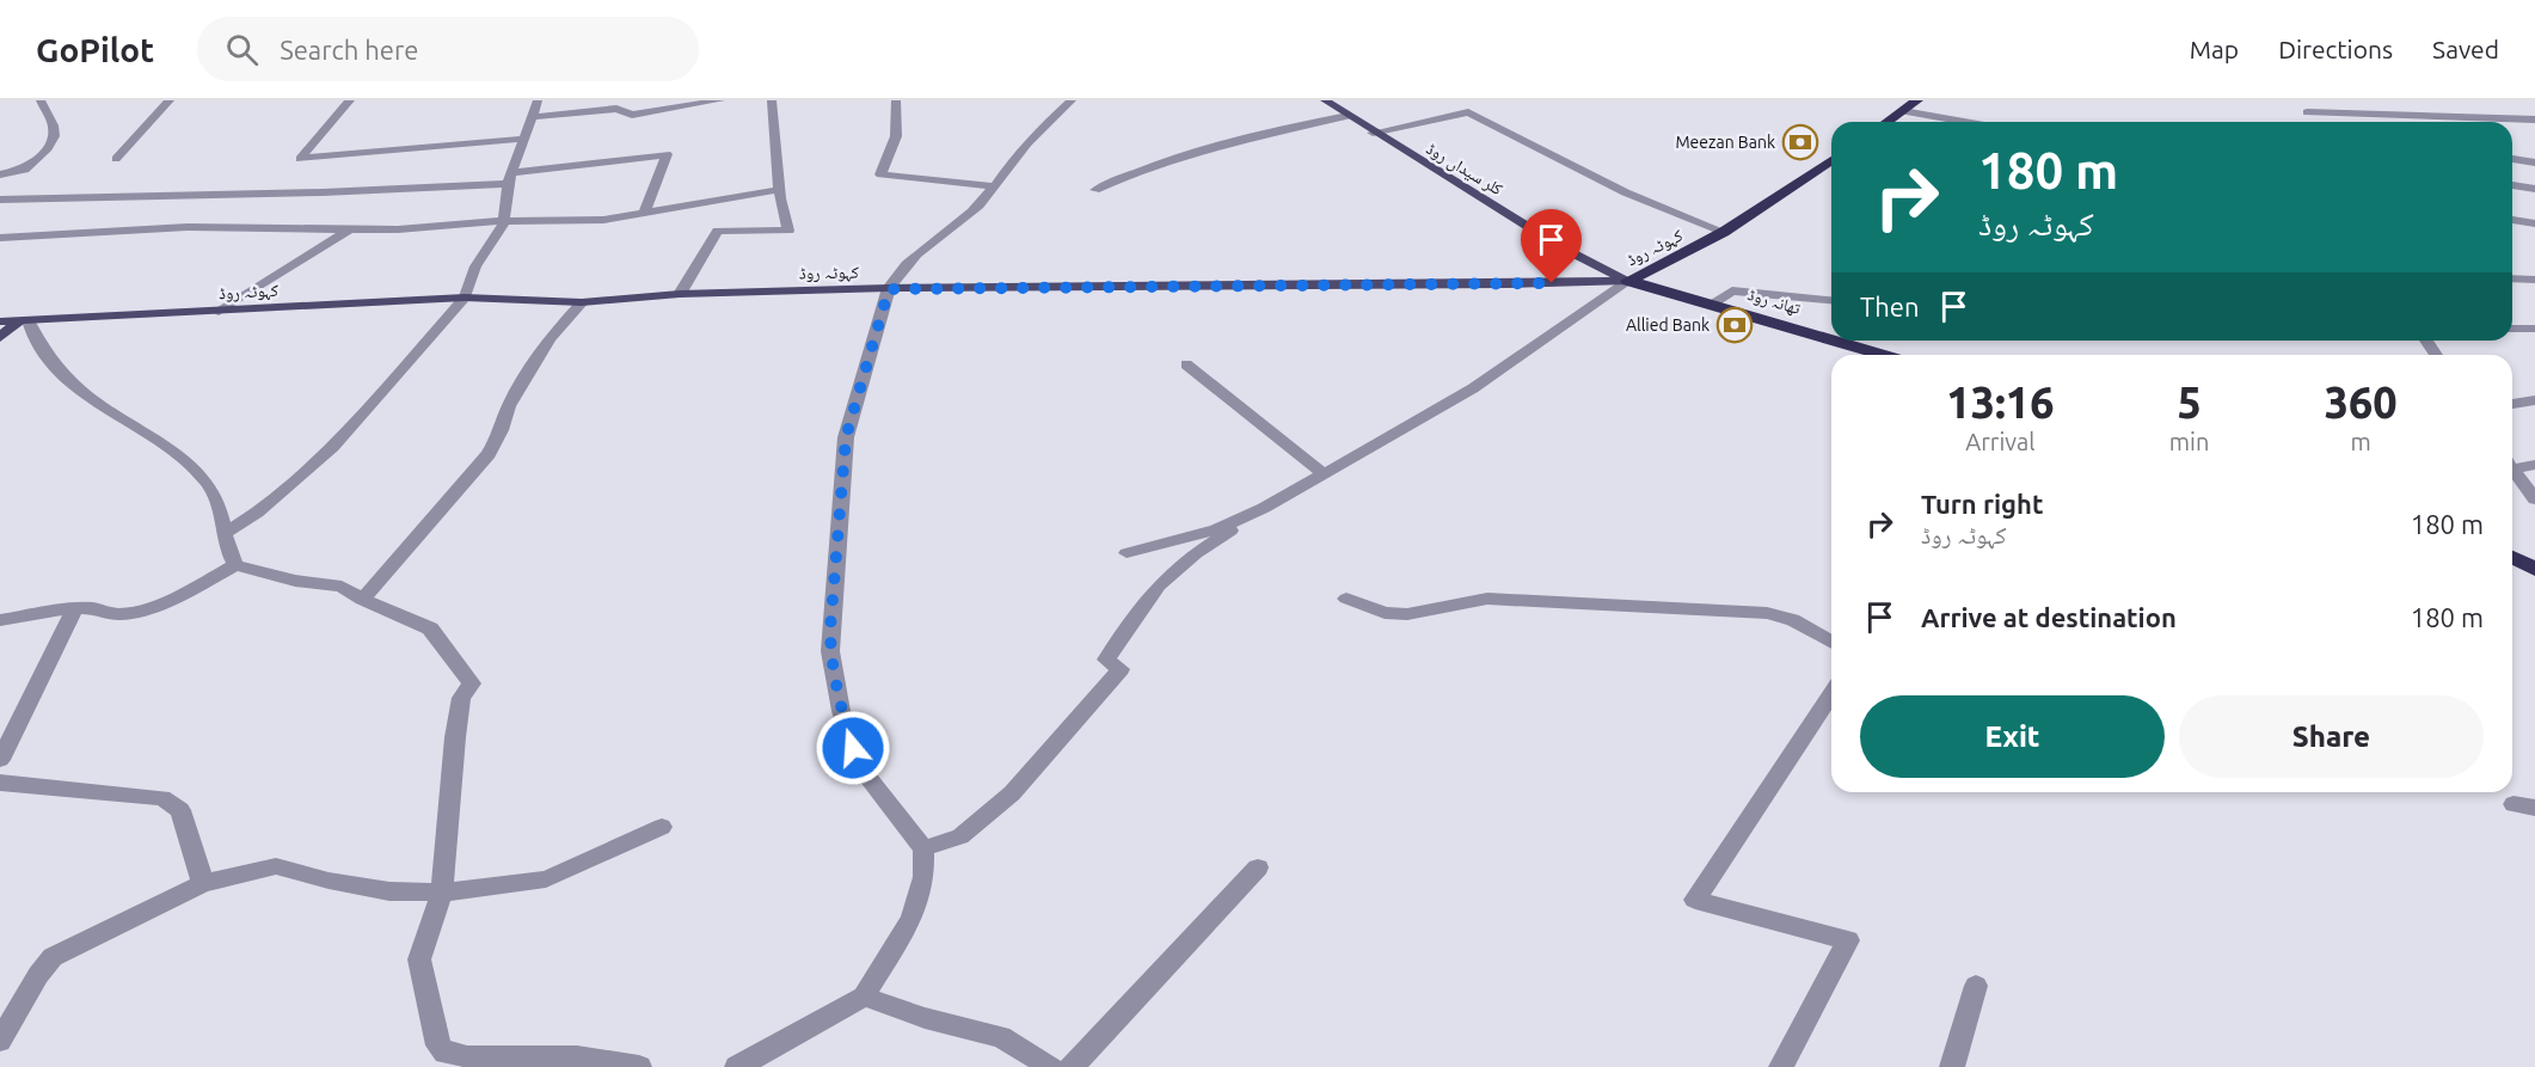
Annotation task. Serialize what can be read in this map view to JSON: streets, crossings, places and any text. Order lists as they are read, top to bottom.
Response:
{
  "streets": {
    "highway": ["کہوٹہ روڈ", "تھانہ روڈ"],
    "main road": ["کلر سیداں روڈ"]
  },
  "crossings": [
    ["کلر سیداں روڈ", "کہوٹہ روڈ"],
    ["کلر سیداں روڈ", "تھانہ روڈ"],
    ["کہوٹہ روڈ", "تھانہ روڈ"]
  ],
  "places": {
    "bank": ["Meezan Bank", "Allied Bank"]
  },
  "page": {
    "header": "GoPilot",
    "search": "Search here",
    "nav": ["Map", "Directions", "Saved"],
    "turn": ["180 m", "کہوٹہ روڈ"],
    "then": "Then",
    "eta": [
      "13:16",
      "Arrival",
      "5",
      "min",
      "360",
      "m"
    ],
    "list": [
      {
        "name": "Turn right",
        "note": "کہوٹہ روڈ",
        "value": "180 m"
      },
      {
        "name": "Arrive at destination",
        "value": "180 m"
      }
    ],
    "buttons": ["Exit", "Share"]
  }
}
